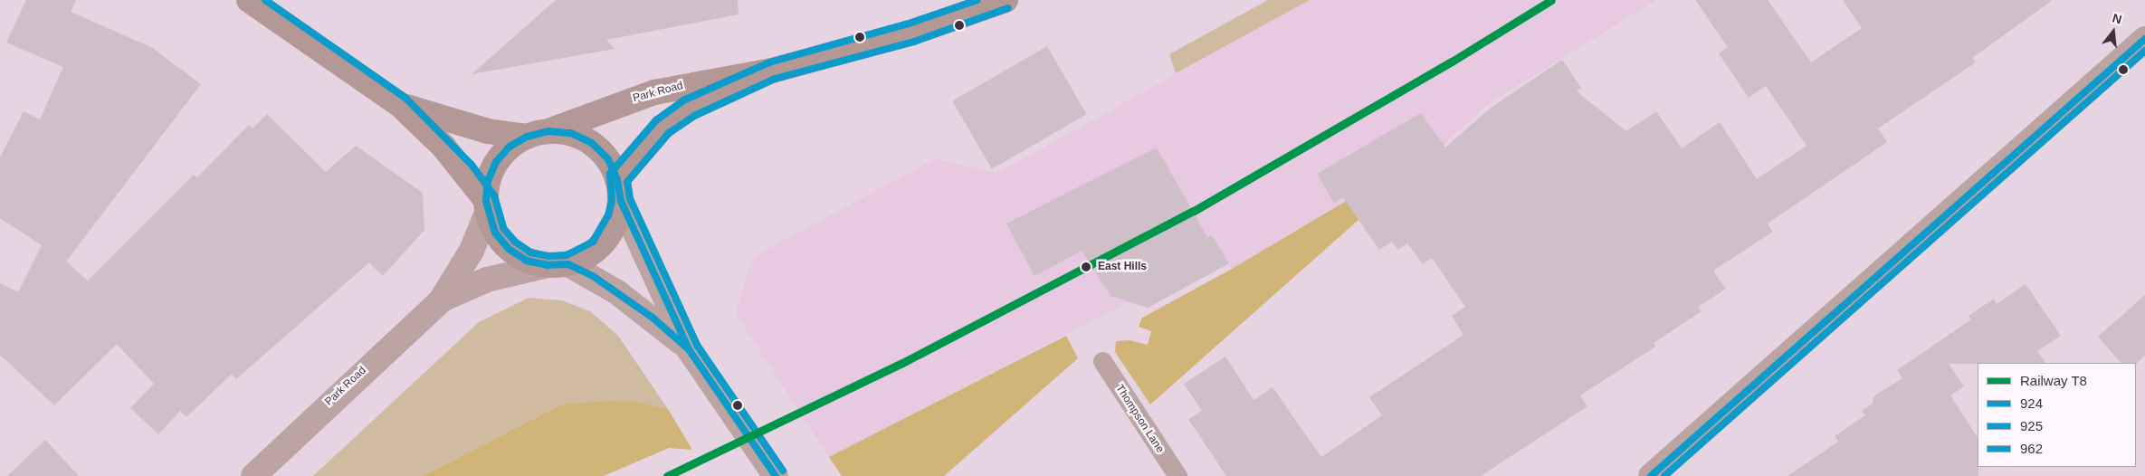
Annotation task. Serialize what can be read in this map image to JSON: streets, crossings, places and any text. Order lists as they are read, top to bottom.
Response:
{
  "streets": {
    "main road": ["Park Road"],
    "lane": ["Thompson Lane"]
  },
  "places": ["East Hills"],
  "lines": [
    "rail line T8",
    "transit line 962",
    "transit line 925",
    "transit line 924"
  ],
  "legend": [
    "Railway T8",
    "924",
    "925",
    "962"
  ],
  "north": "top"
}
